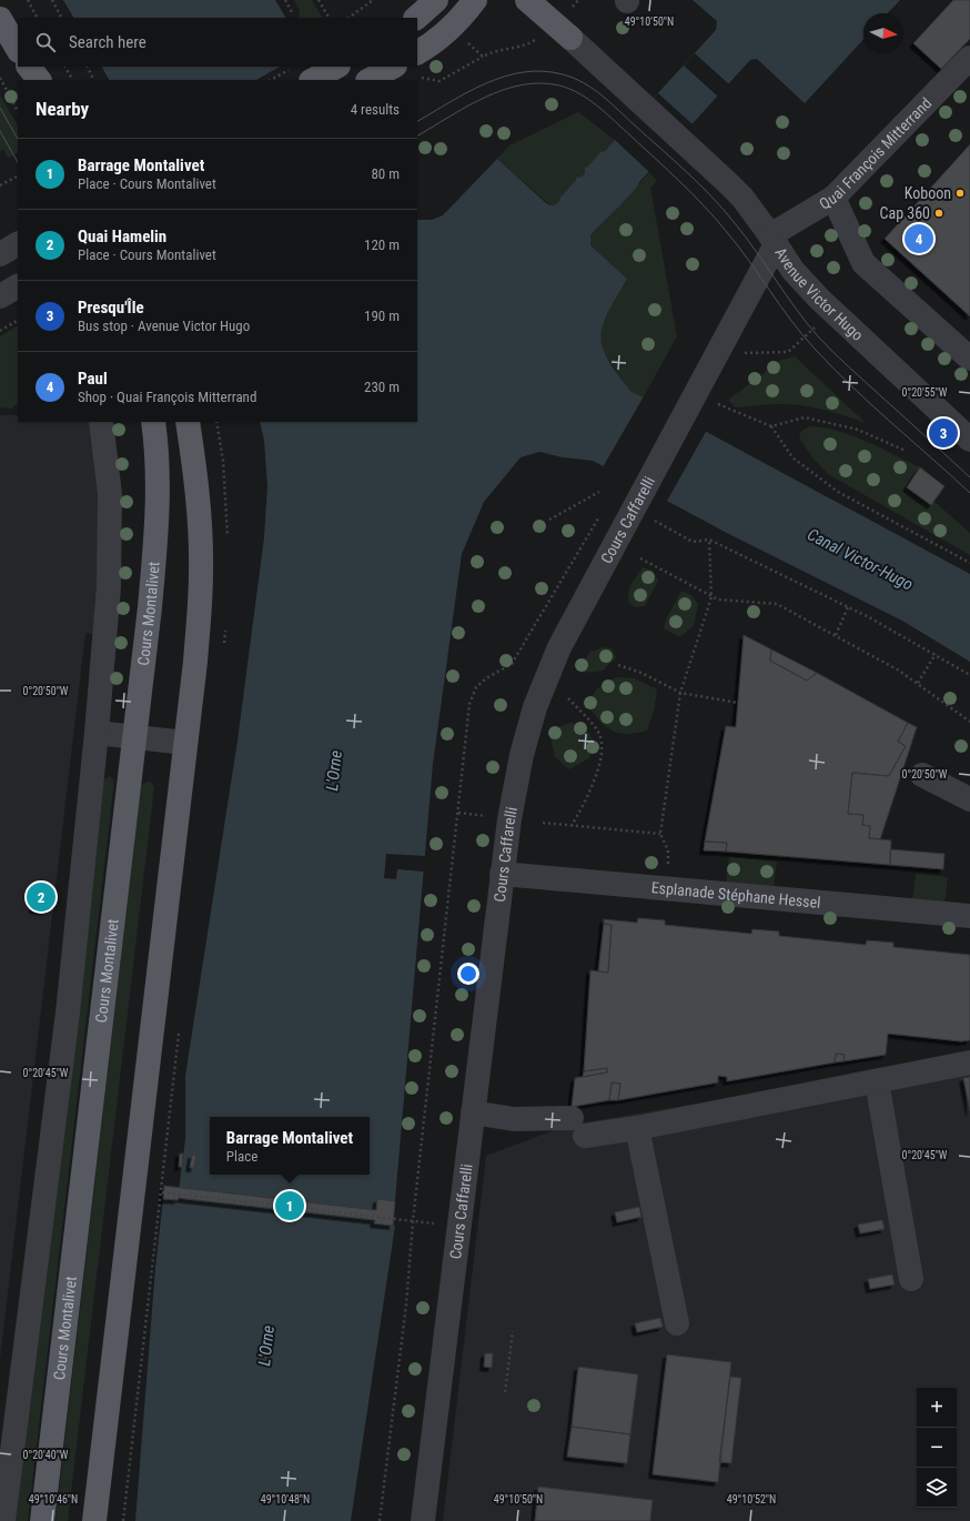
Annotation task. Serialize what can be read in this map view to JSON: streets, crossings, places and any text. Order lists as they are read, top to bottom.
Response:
{
  "streets": {
    "main road": ["Cours Montalivet"],
    "street": [
      "Quai François Mitterrand",
      "Avenue Victor Hugo",
      "Cours Caffarelli",
      "Esplanade Stéphane Hessel"
    ]
  },
  "crossings": [
    ["Quai François Mitterrand", "Avenue Victor Hugo"],
    ["Quai François Mitterrand", "Cours Caffarelli"],
    ["Avenue Victor Hugo", "Cours Caffarelli"],
    ["Cours Caffarelli", "Esplanade Stéphane Hessel"]
  ],
  "water": ["Canal Victor-Hugo", "L'Orne"],
  "places": ["Koboon", "Cap 360"],
  "north": "right",
  "page": {
    "search": "Search here",
    "heading": ["Nearby", "4 results"],
    "list": [
      {
        "mark": "1",
        "name": "Barrage Montalivet",
        "note": "Place · Cours Montalivet",
        "value": "80 m"
      },
      {
        "mark": "2",
        "name": "Quai Hamelin",
        "note": "Place · Cours Montalivet",
        "value": "120 m"
      },
      {
        "mark": "3",
        "name": "Presqu'Île",
        "note": "Bus stop · Avenue Victor Hugo",
        "value": "190 m"
      },
      {
        "mark": "4",
        "name": "Paul",
        "note": "Shop · Quai François Mitterrand",
        "value": "230 m"
      }
    ],
    "pins": [
      "4",
      "3",
      "2",
      "1"
    ],
    "popup": ["Barrage Montalivet", "Place"],
    "map_buttons": ["+", "−"]
  },
  "coordinates": [
    "49°10'50\"N",
    "0°20'55\"W",
    "0°20'50\"W",
    "0°20'45\"W",
    "0°20'40\"W",
    "49°10'46\"N",
    "49°10'48\"N",
    "49°10'52\"N"
  ]
}
